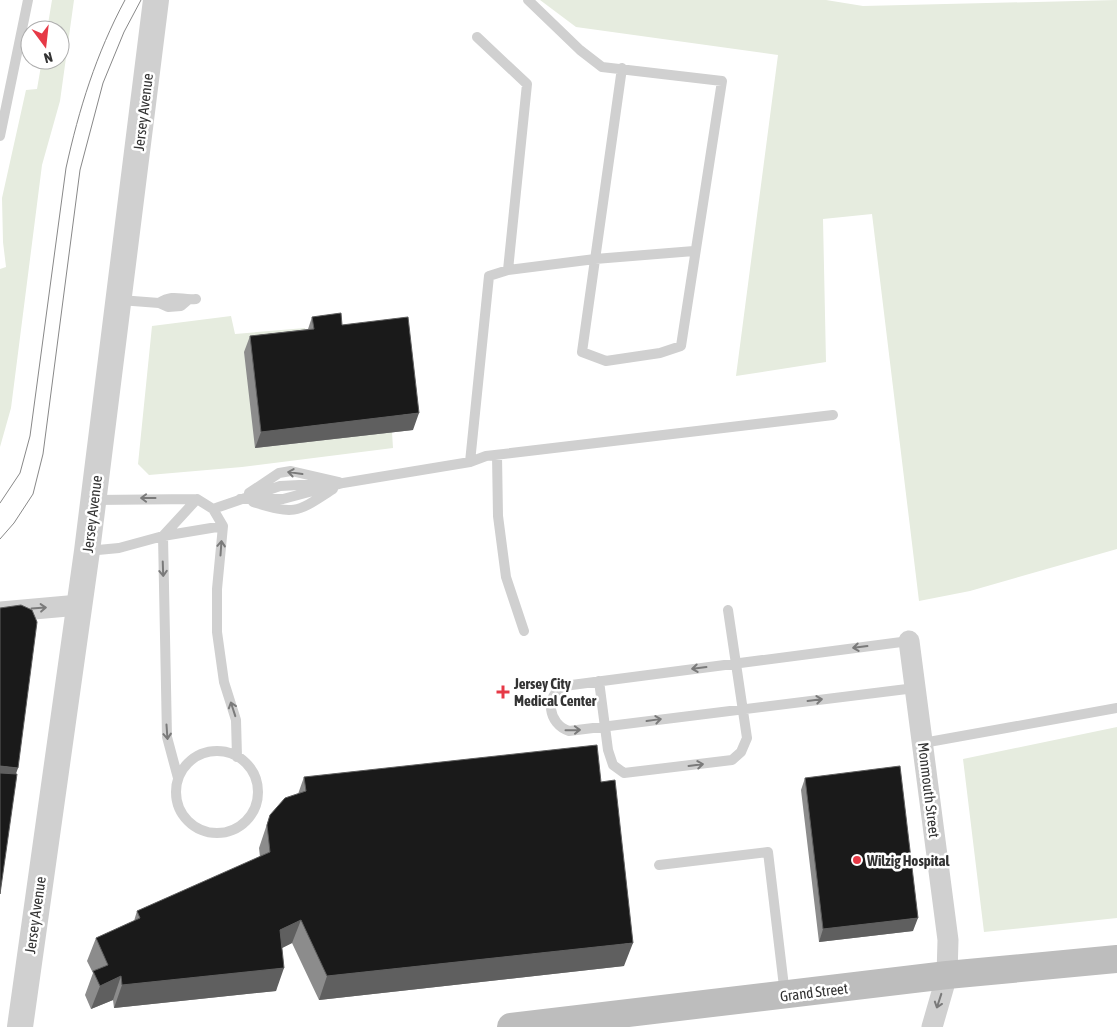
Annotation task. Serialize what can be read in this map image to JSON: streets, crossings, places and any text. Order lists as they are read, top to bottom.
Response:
{
  "streets": {
    "main road": ["Grand Street"],
    "street": ["Jersey Avenue", "Monmouth Street"]
  },
  "crossings": [
    ["Monmouth Street", "Grand Street"]
  ],
  "places": {
    "health": ["Jersey City Medical Center"],
    "other": ["Wilzig Hospital"]
  },
  "north": "bottom"
}
